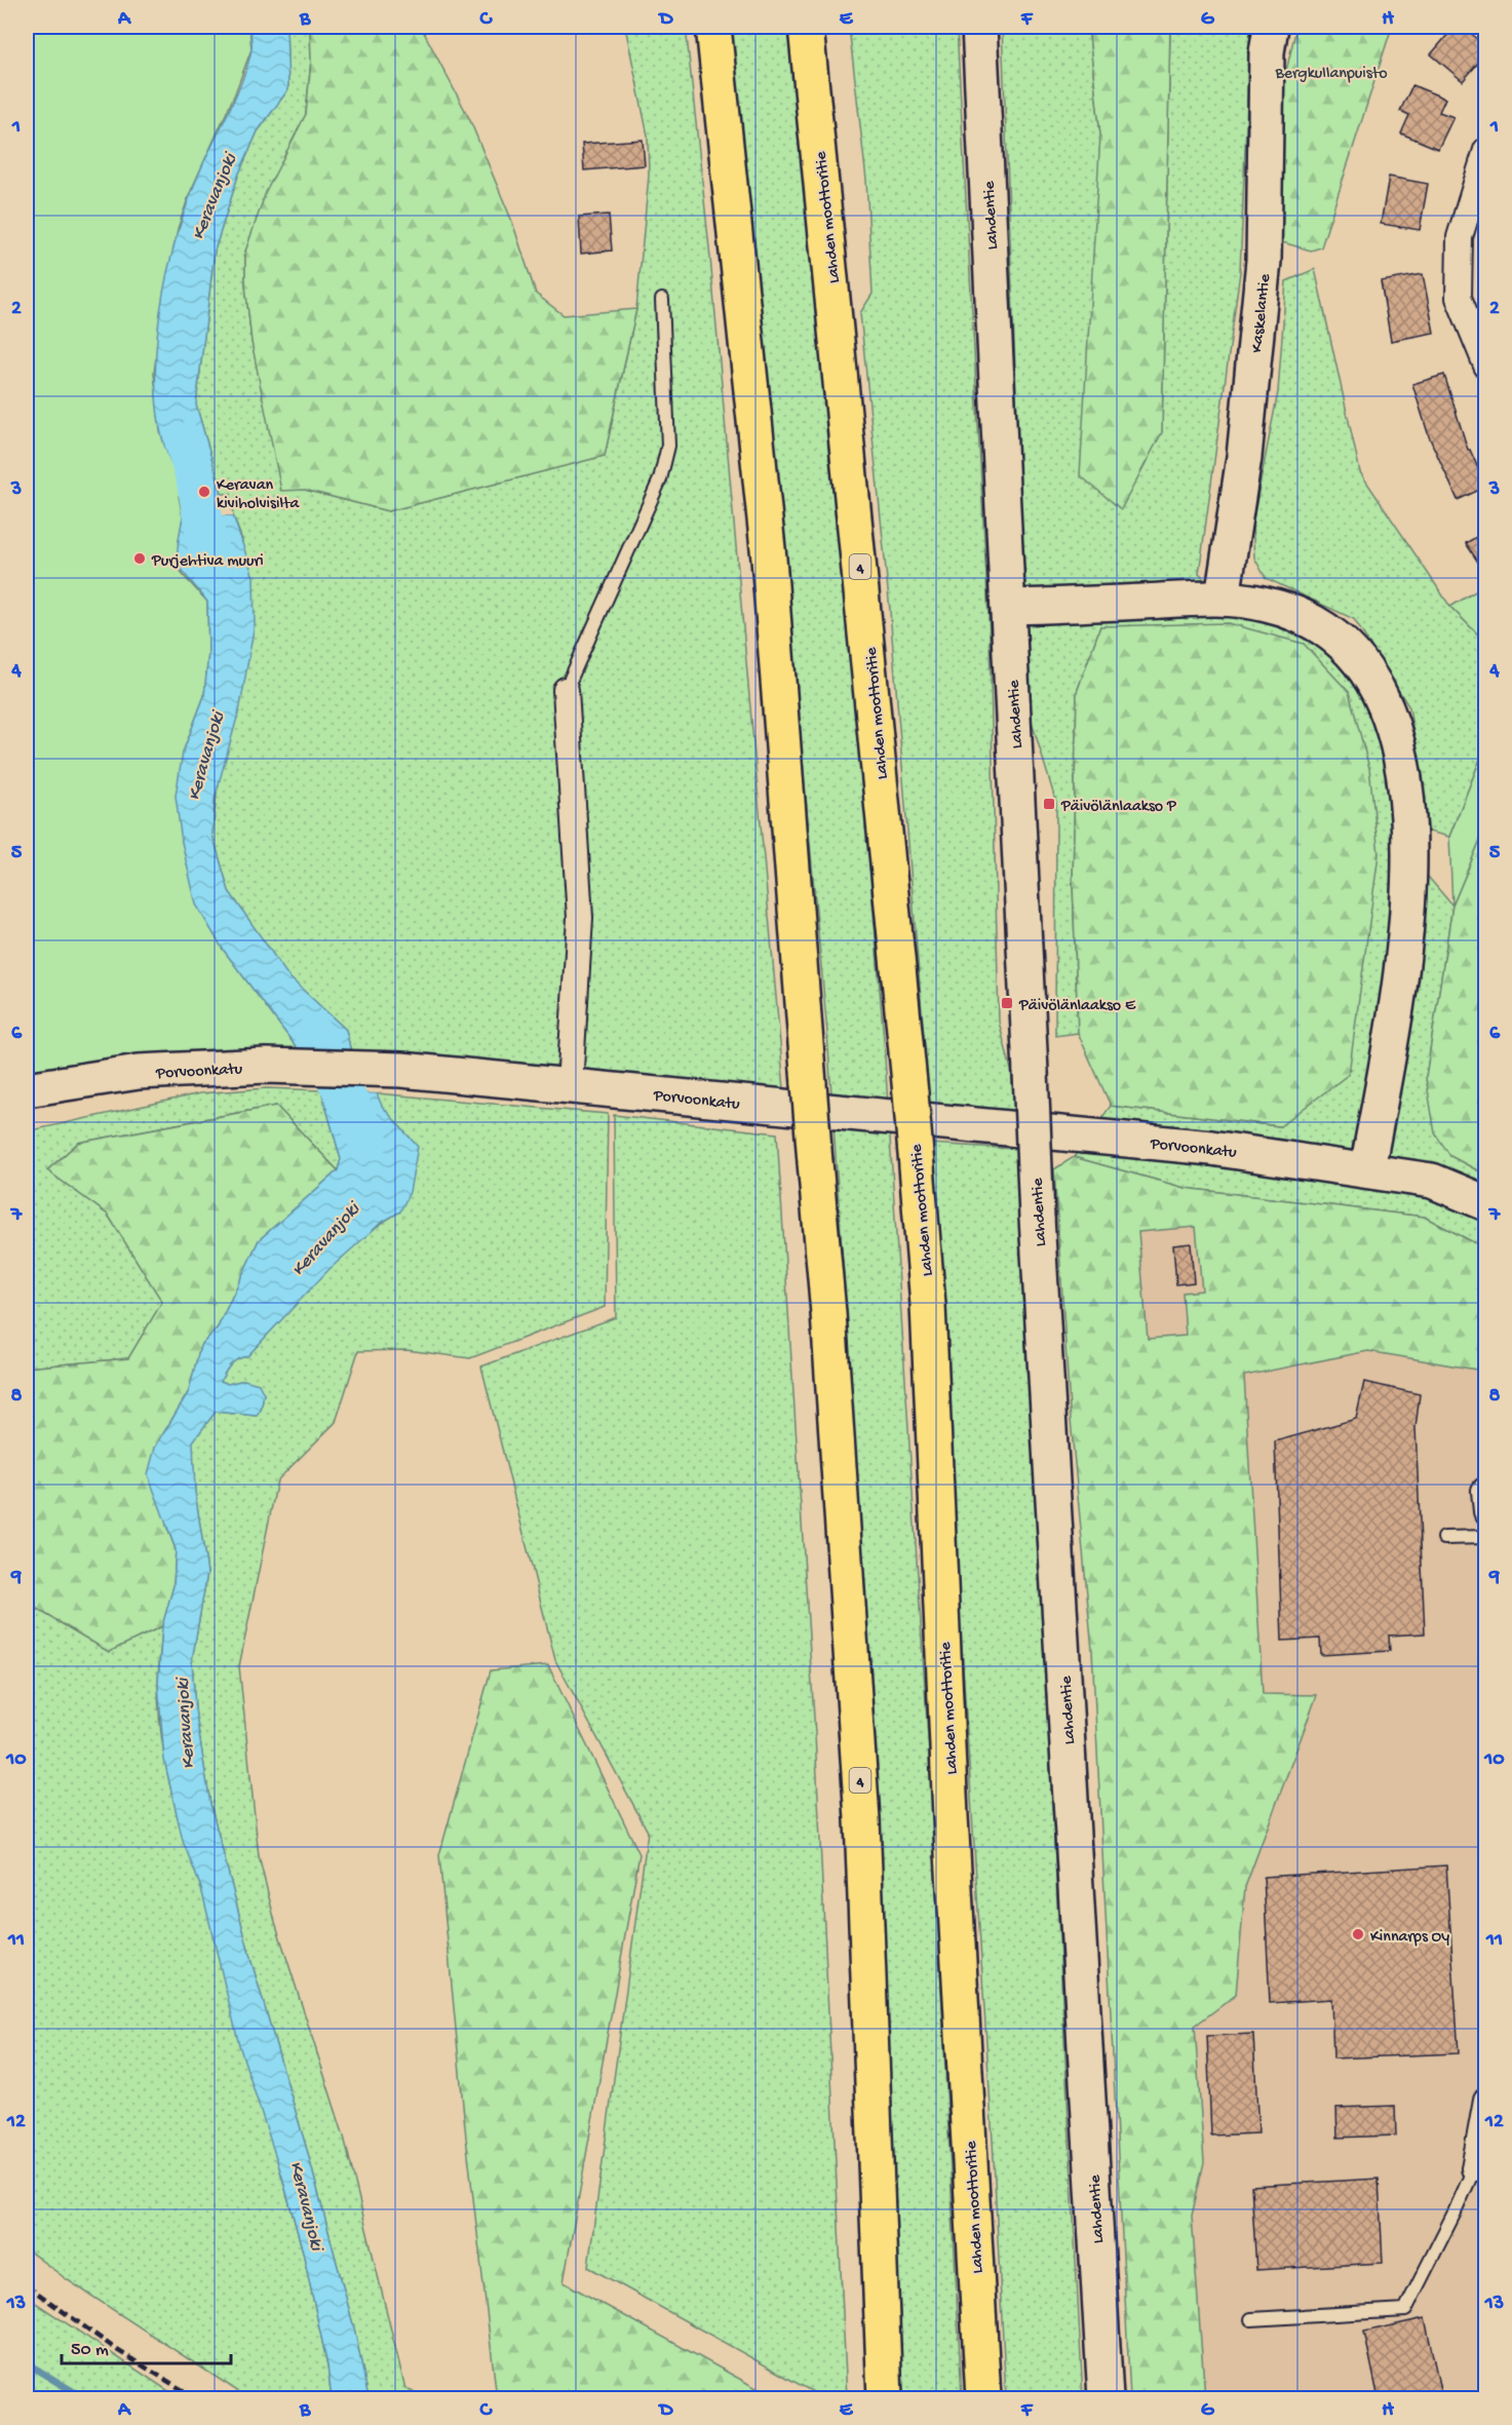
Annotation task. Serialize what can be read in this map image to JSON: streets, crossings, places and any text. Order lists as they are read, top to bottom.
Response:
{
  "streets": {
    "highway": ["Lahden moottoritie", "4"],
    "main road": ["Lahdentie", "Kaskelantie", "Porvoonkatu"]
  },
  "water": ["Keravanjoki"],
  "parks": ["Bergkullanpuisto"],
  "places": {
    "other": ["Keravan kiviholvisilta", "Purjehtiva muuri", "Kinnarps Oy"],
    "transit": ["Päivölänlaakso P", "Päivölänlaakso E"]
  },
  "scale_bar": "50 m",
  "grid": {
    "columns": [
      "A",
      "B",
      "C",
      "D",
      "E",
      "F",
      "G",
      "H"
    ],
    "rows": [
      "1",
      "2",
      "3",
      "4",
      "5",
      "6",
      "7",
      "8",
      "9",
      "10",
      "11",
      "12",
      "13"
    ]
  }
}
